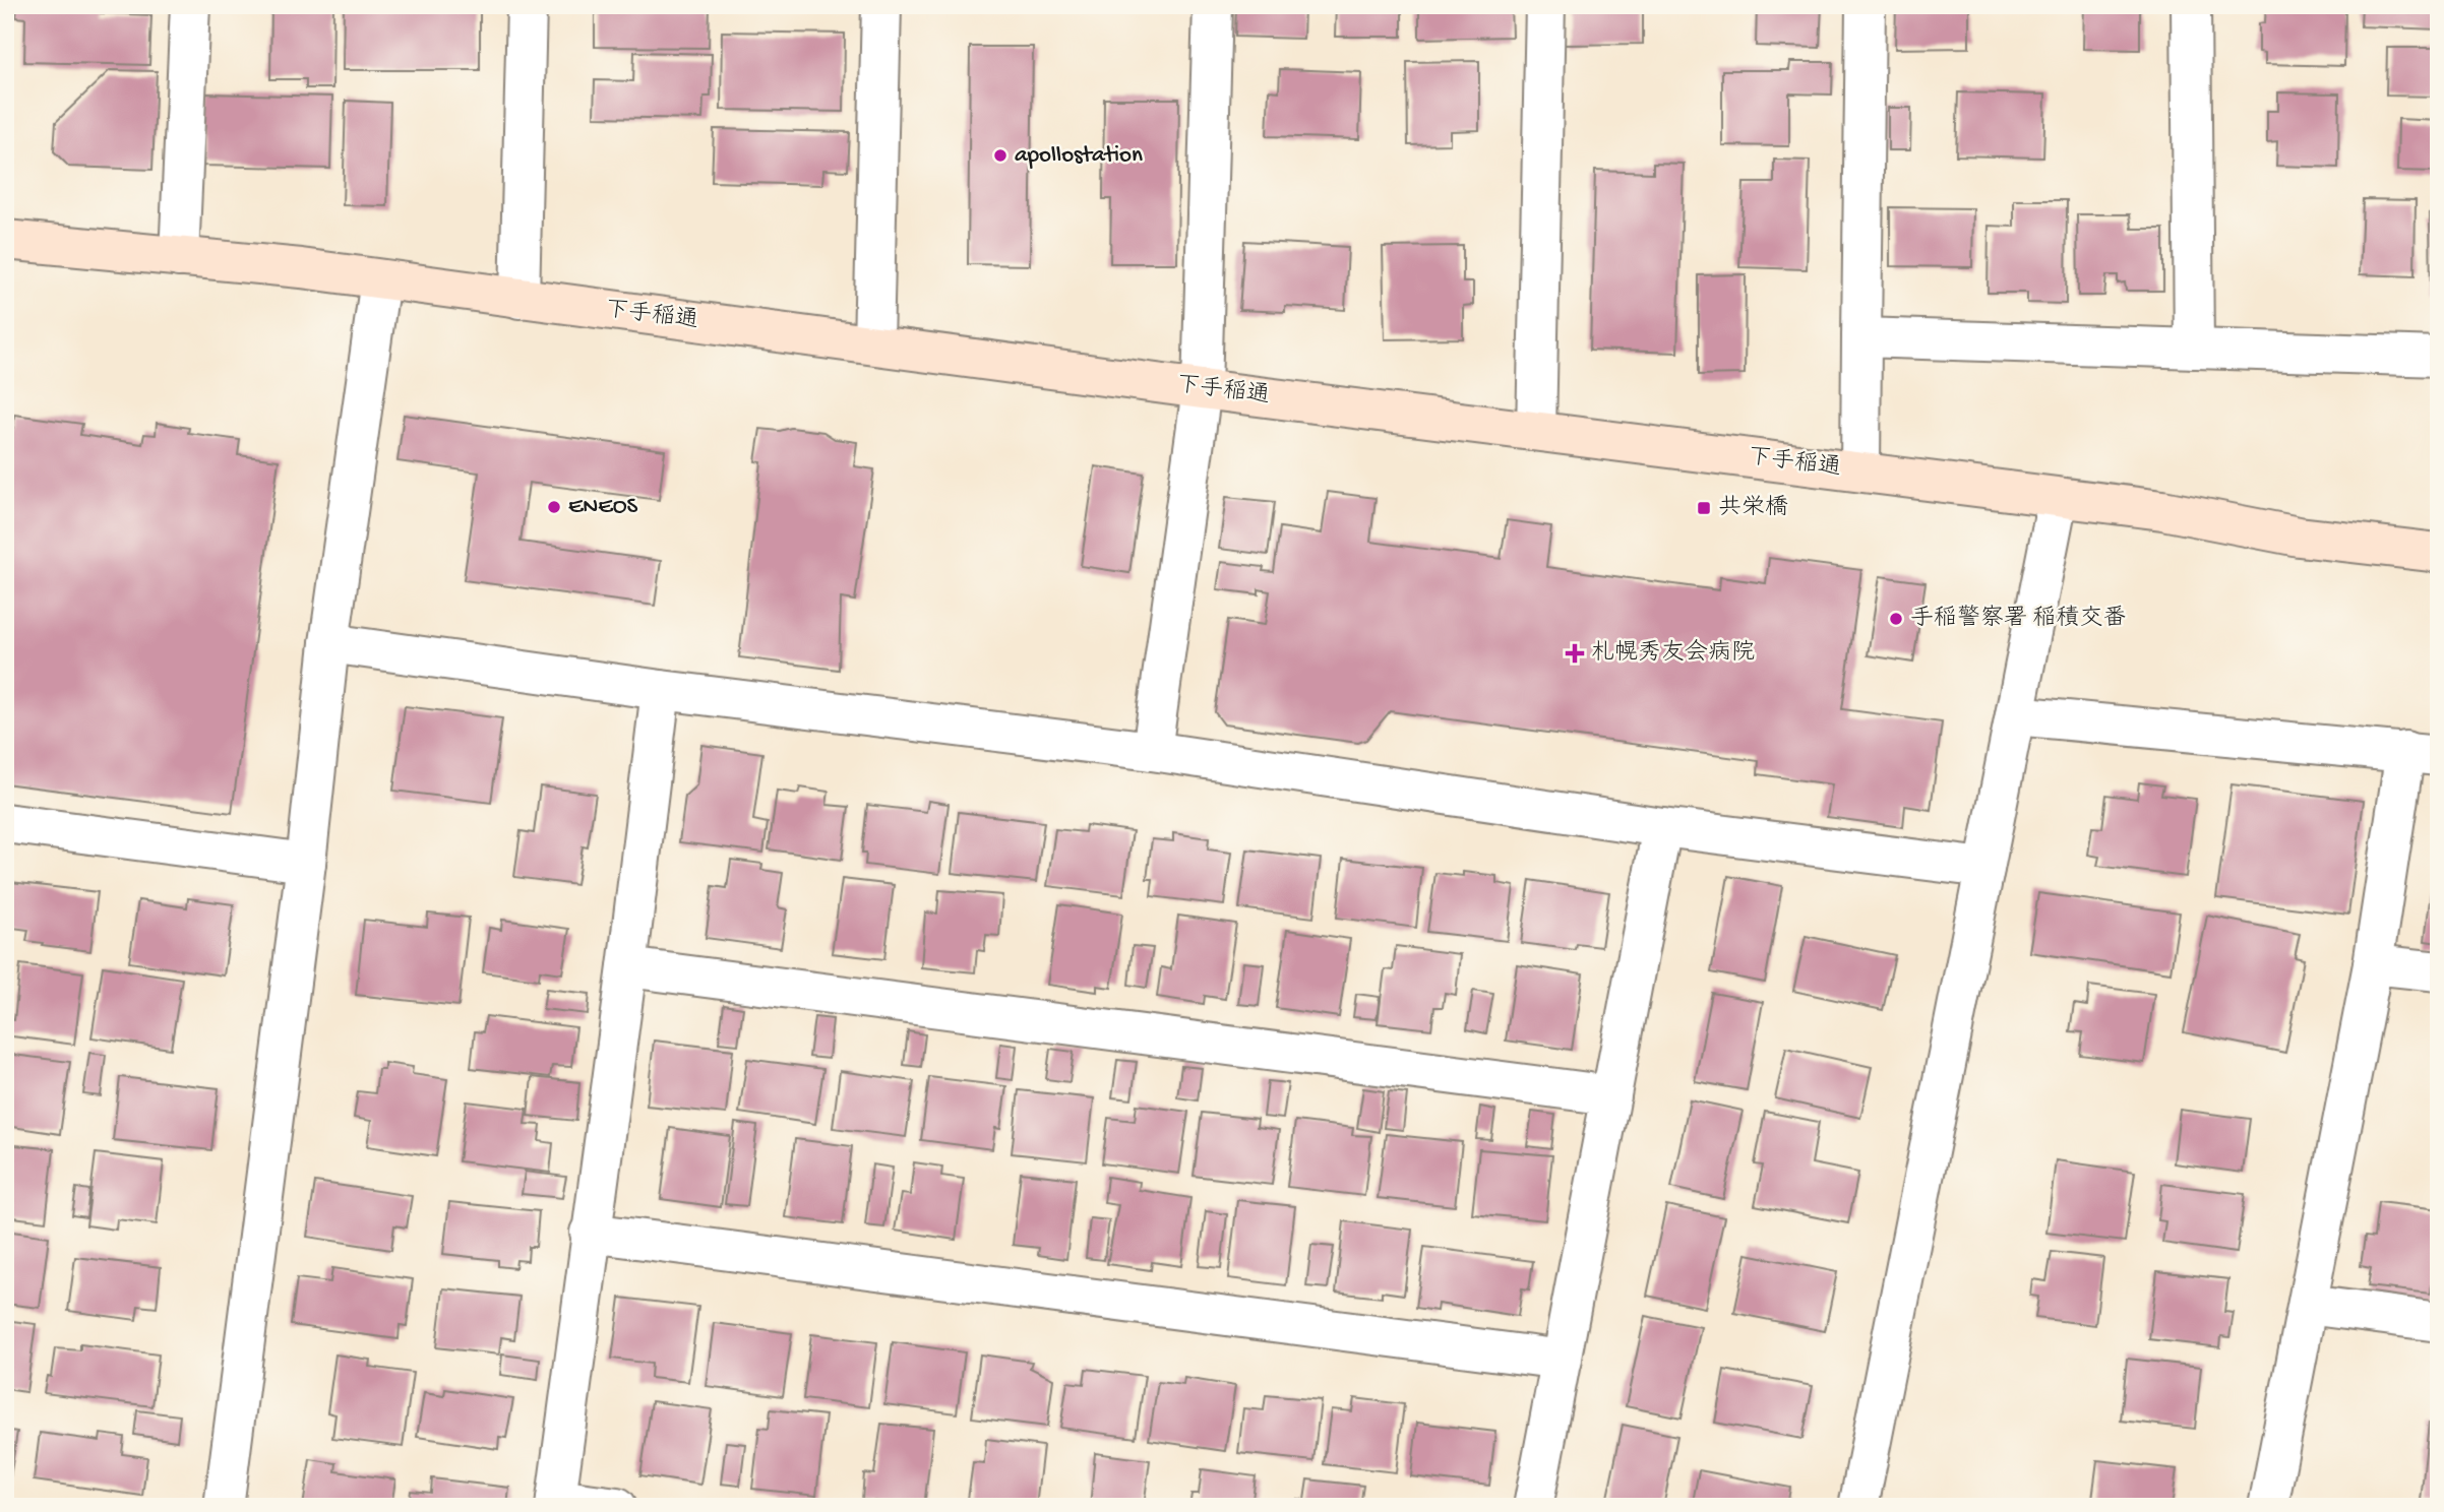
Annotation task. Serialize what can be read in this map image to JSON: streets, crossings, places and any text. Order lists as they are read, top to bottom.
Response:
{
  "streets": {
    "main road": ["下手稲通"]
  },
  "places": {
    "other": ["apollostation", "ENEOS", "手稲警察署 稲積交番"],
    "transit": ["共栄橋"],
    "health": ["札幌秀友会病院"]
  }
}
